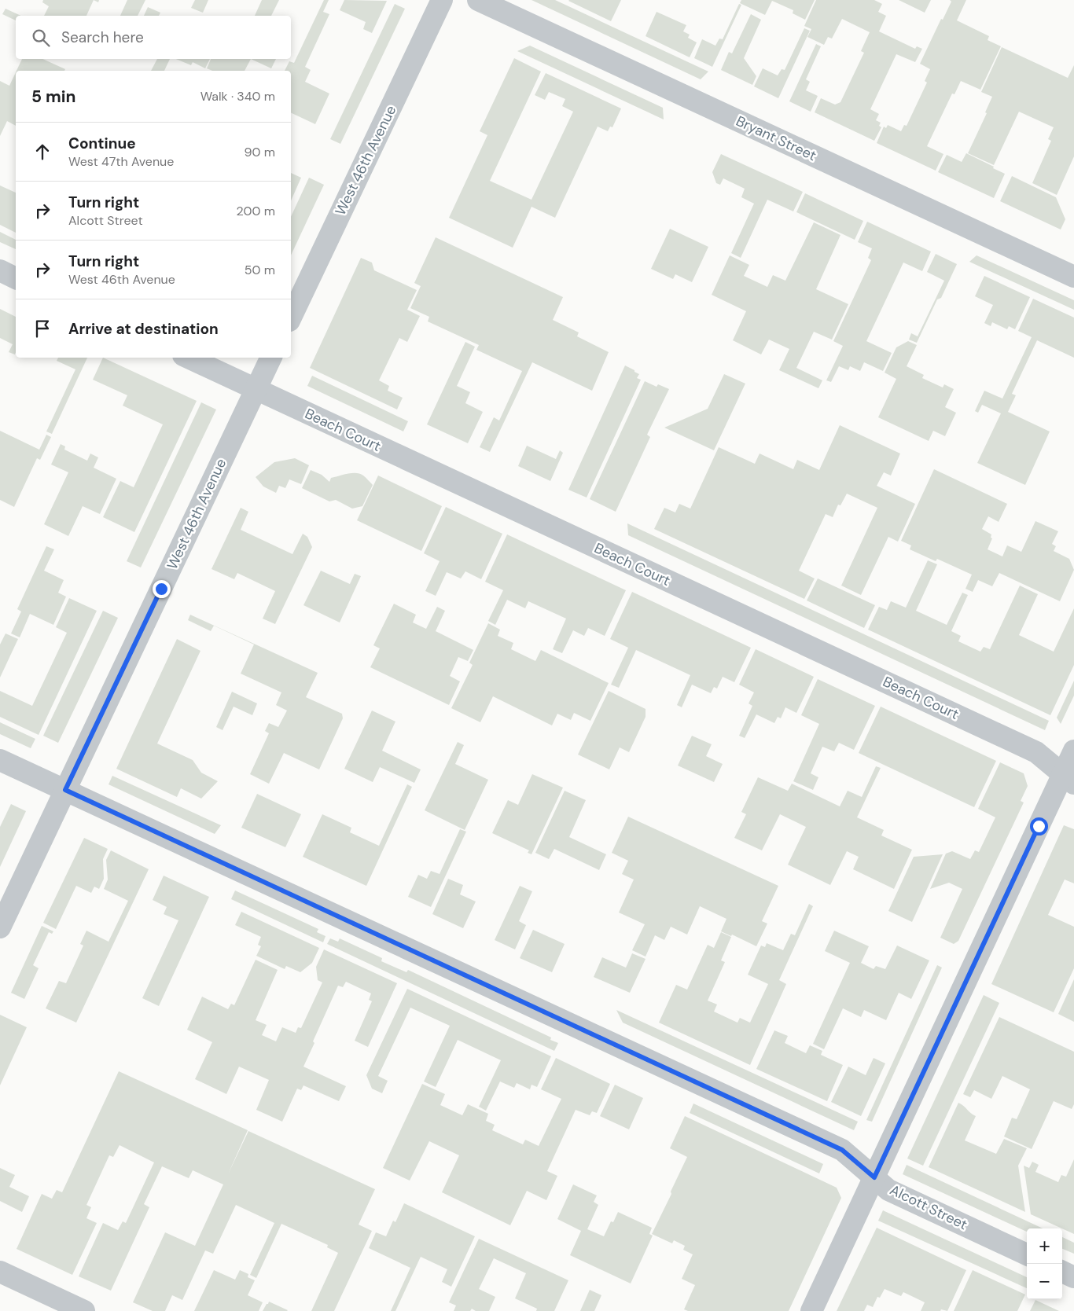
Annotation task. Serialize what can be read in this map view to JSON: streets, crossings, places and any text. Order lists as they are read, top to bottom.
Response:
{
  "streets": {
    "street": [
      "Bryant Street",
      "West 46th Avenue",
      "Beach Court",
      "Alcott Street"
    ]
  },
  "crossings": [
    ["West 46th Avenue", "Beach Court"],
    ["West 46th Avenue", "Alcott Street"]
  ],
  "page": {
    "search": "Search here",
    "heading": ["5 min", "Walk · 340 m"],
    "list": [
      ["Continue", "West 47th Avenue", "90 m"],
      ["Turn right", "Alcott Street", "200 m"],
      ["Turn right", "West 46th Avenue", "50 m"],
      "Arrive at destination"
    ],
    "map_buttons": ["+", "−"]
  }
}
